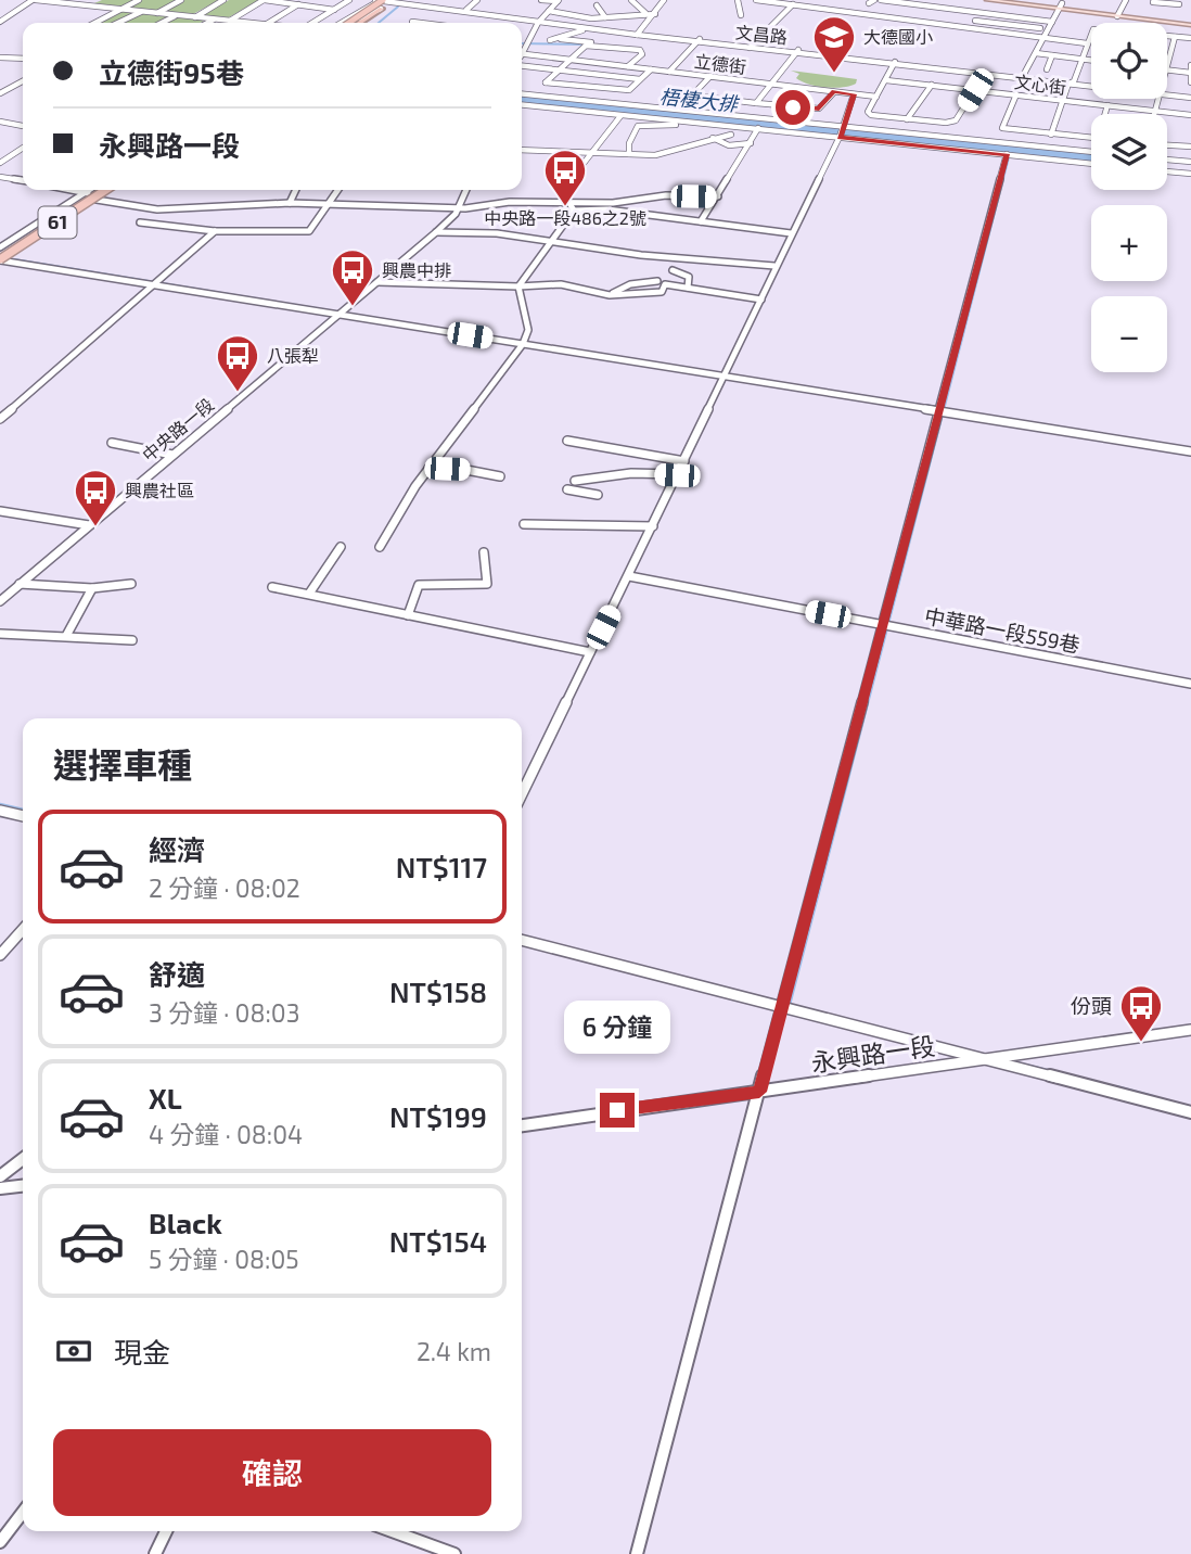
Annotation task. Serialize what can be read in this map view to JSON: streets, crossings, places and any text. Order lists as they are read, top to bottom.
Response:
{
  "streets": {
    "highway": ["61"],
    "street": [
      "文昌路",
      "立德街",
      "文心街",
      "中央路一段",
      "中華路一段559巷",
      "永興路一段"
    ]
  },
  "water": ["梧棲大排"],
  "places": {
    "school or university": ["大德國小"],
    "bus stop": [
      "中央路一段486之2號",
      "興農中排",
      "八張犁",
      "興農社區",
      "份頭"
    ]
  },
  "page": {
    "map_buttons": ["+", "−"],
    "banner": ["立德街95巷", "永興路一段"],
    "heading": "選擇車種",
    "list": [
      {
        "name": "經濟",
        "note": "2 分鐘 · 08:02",
        "value": "NT$117"
      },
      {
        "name": "舒適",
        "note": "3 分鐘 · 08:03",
        "value": "NT$158"
      },
      {
        "name": "XL",
        "note": "4 分鐘 · 08:04",
        "value": "NT$199"
      },
      {
        "name": "Black",
        "note": "5 分鐘 · 08:05",
        "value": "NT$154"
      }
    ],
    "bubble": "6 分鐘",
    "pay": ["現金", "2.4 km"],
    "buttons": "確認"
  }
}
